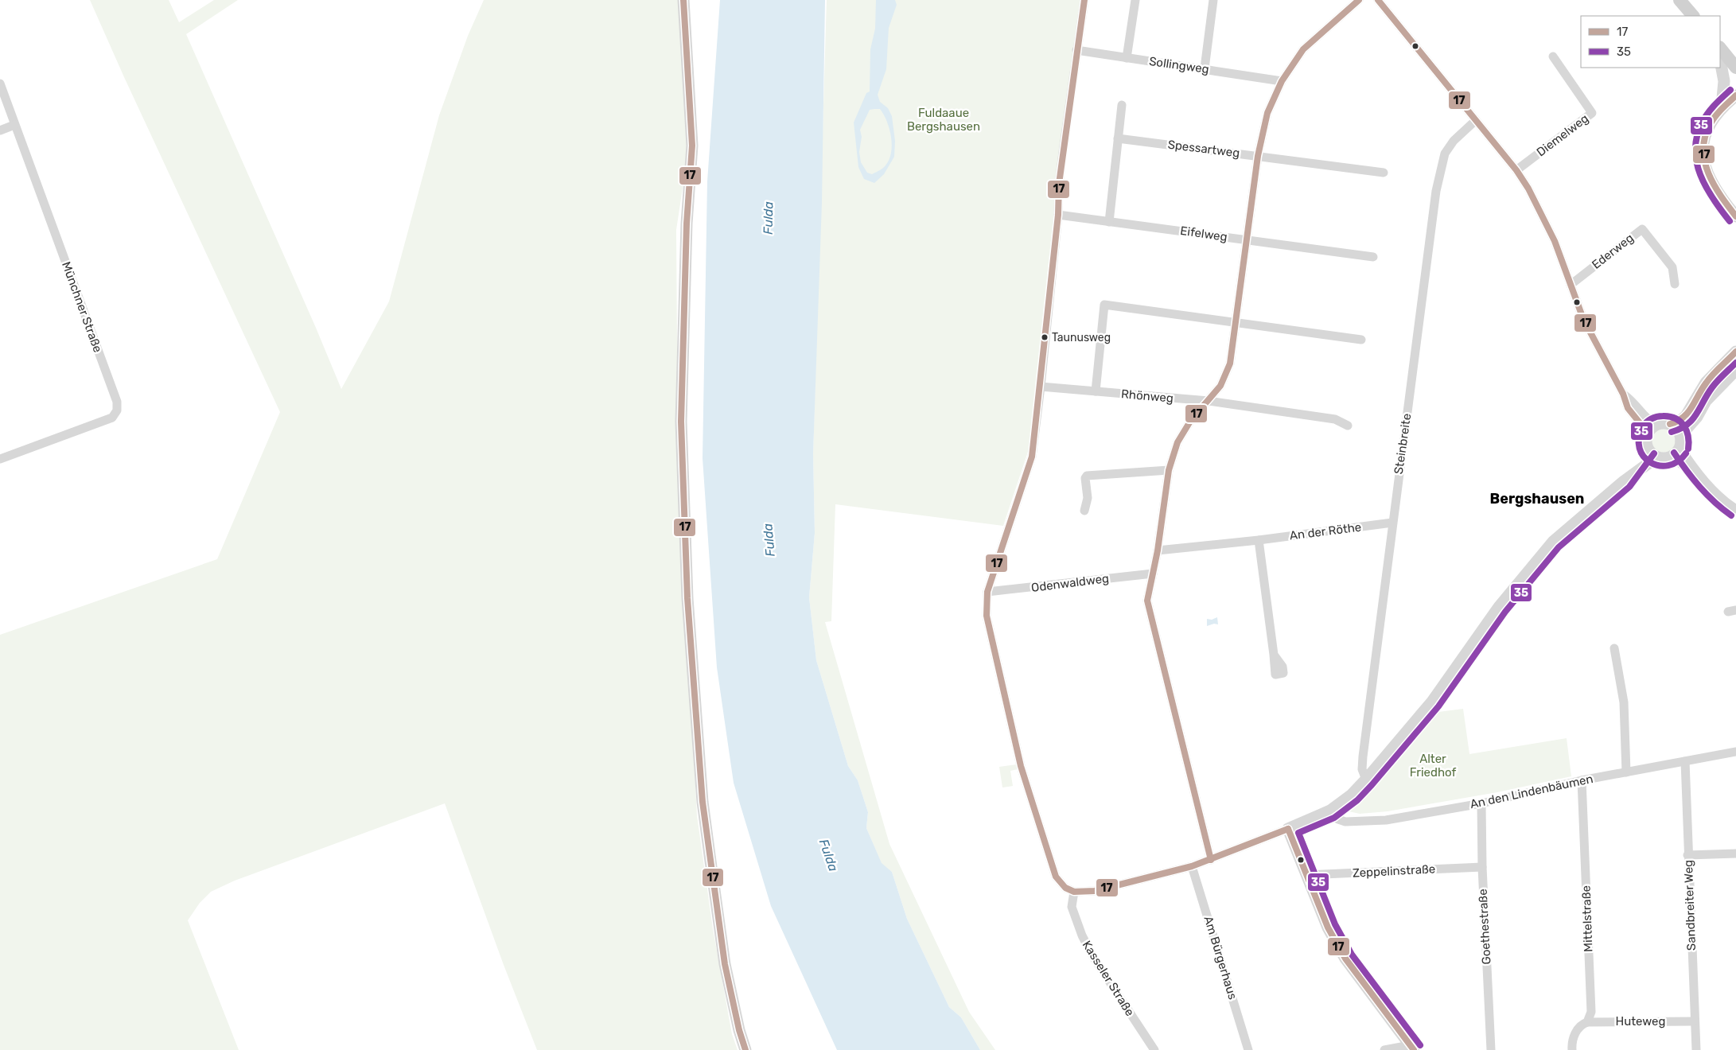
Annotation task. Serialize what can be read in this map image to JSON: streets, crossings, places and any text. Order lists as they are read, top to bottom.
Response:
{
  "streets": {
    "street": [
      "Sollingweg",
      "Diemelweg",
      "Spessartweg",
      "Eifelweg",
      "Ederweg",
      "Münchner Straße",
      "Rhönweg",
      "Steinbreite",
      "An der Röthe",
      "Odenwaldweg",
      "An den Lindenbäumen",
      "Zeppelinstraße",
      "Sandbreiter Weg",
      "Mittelstraße",
      "Goethestraße",
      "Am Bürgerhaus",
      "Kasseler Straße",
      "Huteweg"
    ]
  },
  "crossings": [
    ["Steinbreite", "An der Röthe"],
    ["An den Lindenbäumen", "Sandbreiter Weg"],
    ["An den Lindenbäumen", "Mittelstraße"],
    ["An den Lindenbäumen", "Goethestraße"],
    ["Zeppelinstraße", "Goethestraße"],
    ["Sandbreiter Weg", "Huteweg"],
    ["Mittelstraße", "Huteweg"]
  ],
  "districts": ["Bergshausen"],
  "water": ["Fulda"],
  "parks": ["Fuldaaue Bergshausen", "Alter Friedhof"],
  "places": ["Taunusweg"],
  "lines": ["transit line 17", "transit line 35"],
  "legend": ["17", "35"]
}
